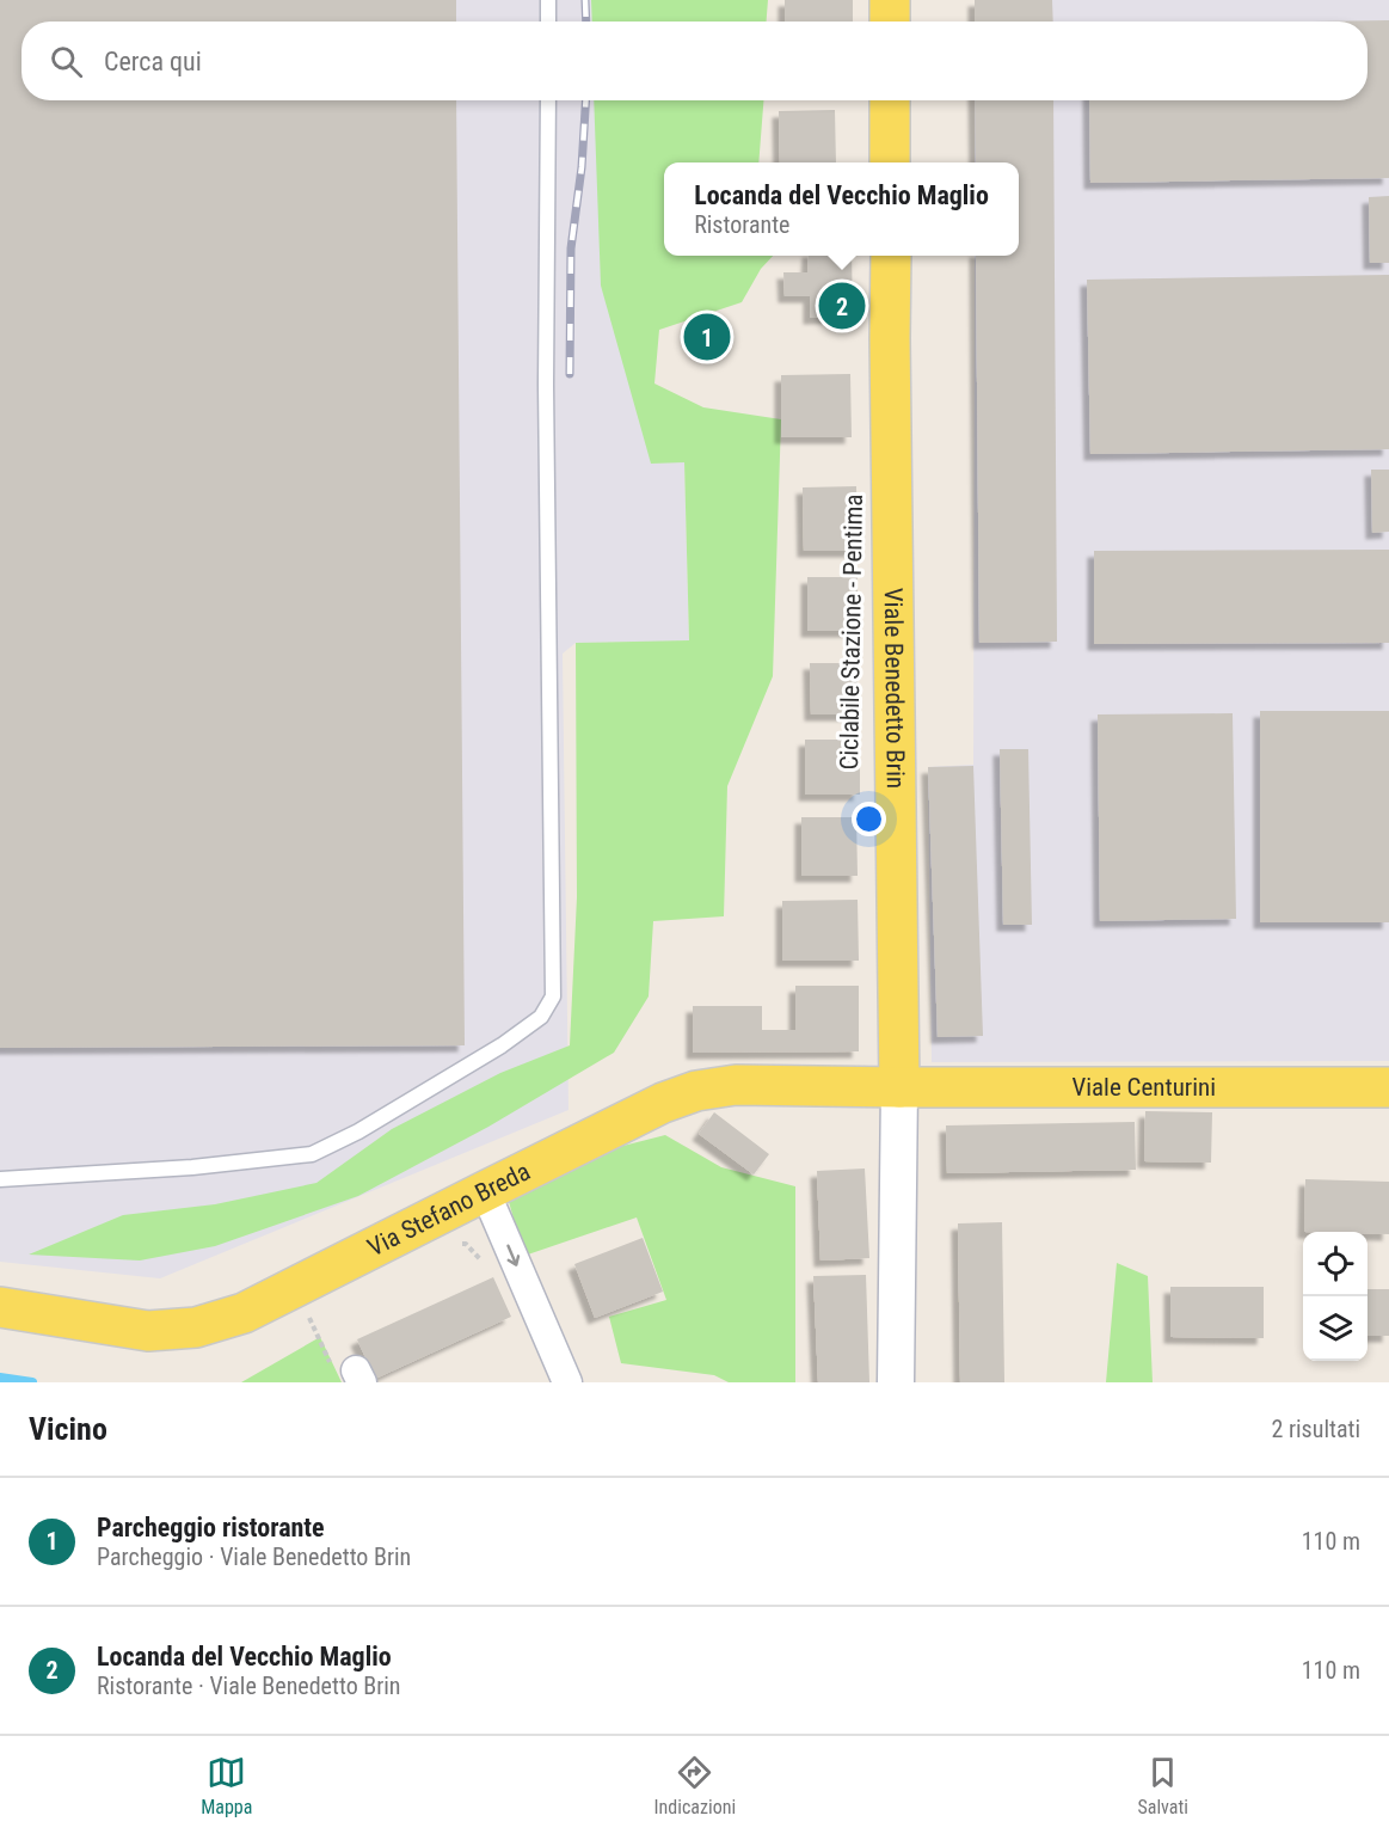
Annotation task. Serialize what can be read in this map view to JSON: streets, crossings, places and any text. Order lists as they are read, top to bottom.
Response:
{
  "streets": {
    "main road": ["Viale Benedetto Brin", "Viale Centurini", "Via Stefano Breda"]
  },
  "crossings": [
    ["Viale Benedetto Brin", "Viale Centurini"],
    ["Viale Benedetto Brin", "Via Stefano Breda"],
    ["Viale Centurini", "Via Stefano Breda"]
  ],
  "page": {
    "search": "Cerca qui",
    "popup": ["Locanda del Vecchio Maglio", "Ristorante"],
    "pins": ["2", "1"],
    "heading": ["Vicino", "2 risultati"],
    "list": [
      {
        "mark": "1",
        "name": "Parcheggio ristorante",
        "note": "Parcheggio · Viale Benedetto Brin",
        "value": "110 m"
      },
      {
        "mark": "2",
        "name": "Locanda del Vecchio Maglio",
        "note": "Ristorante · Viale Benedetto Brin",
        "value": "110 m"
      }
    ],
    "nav": ["Mappa", "Indicazioni", "Salvati"]
  }
}
